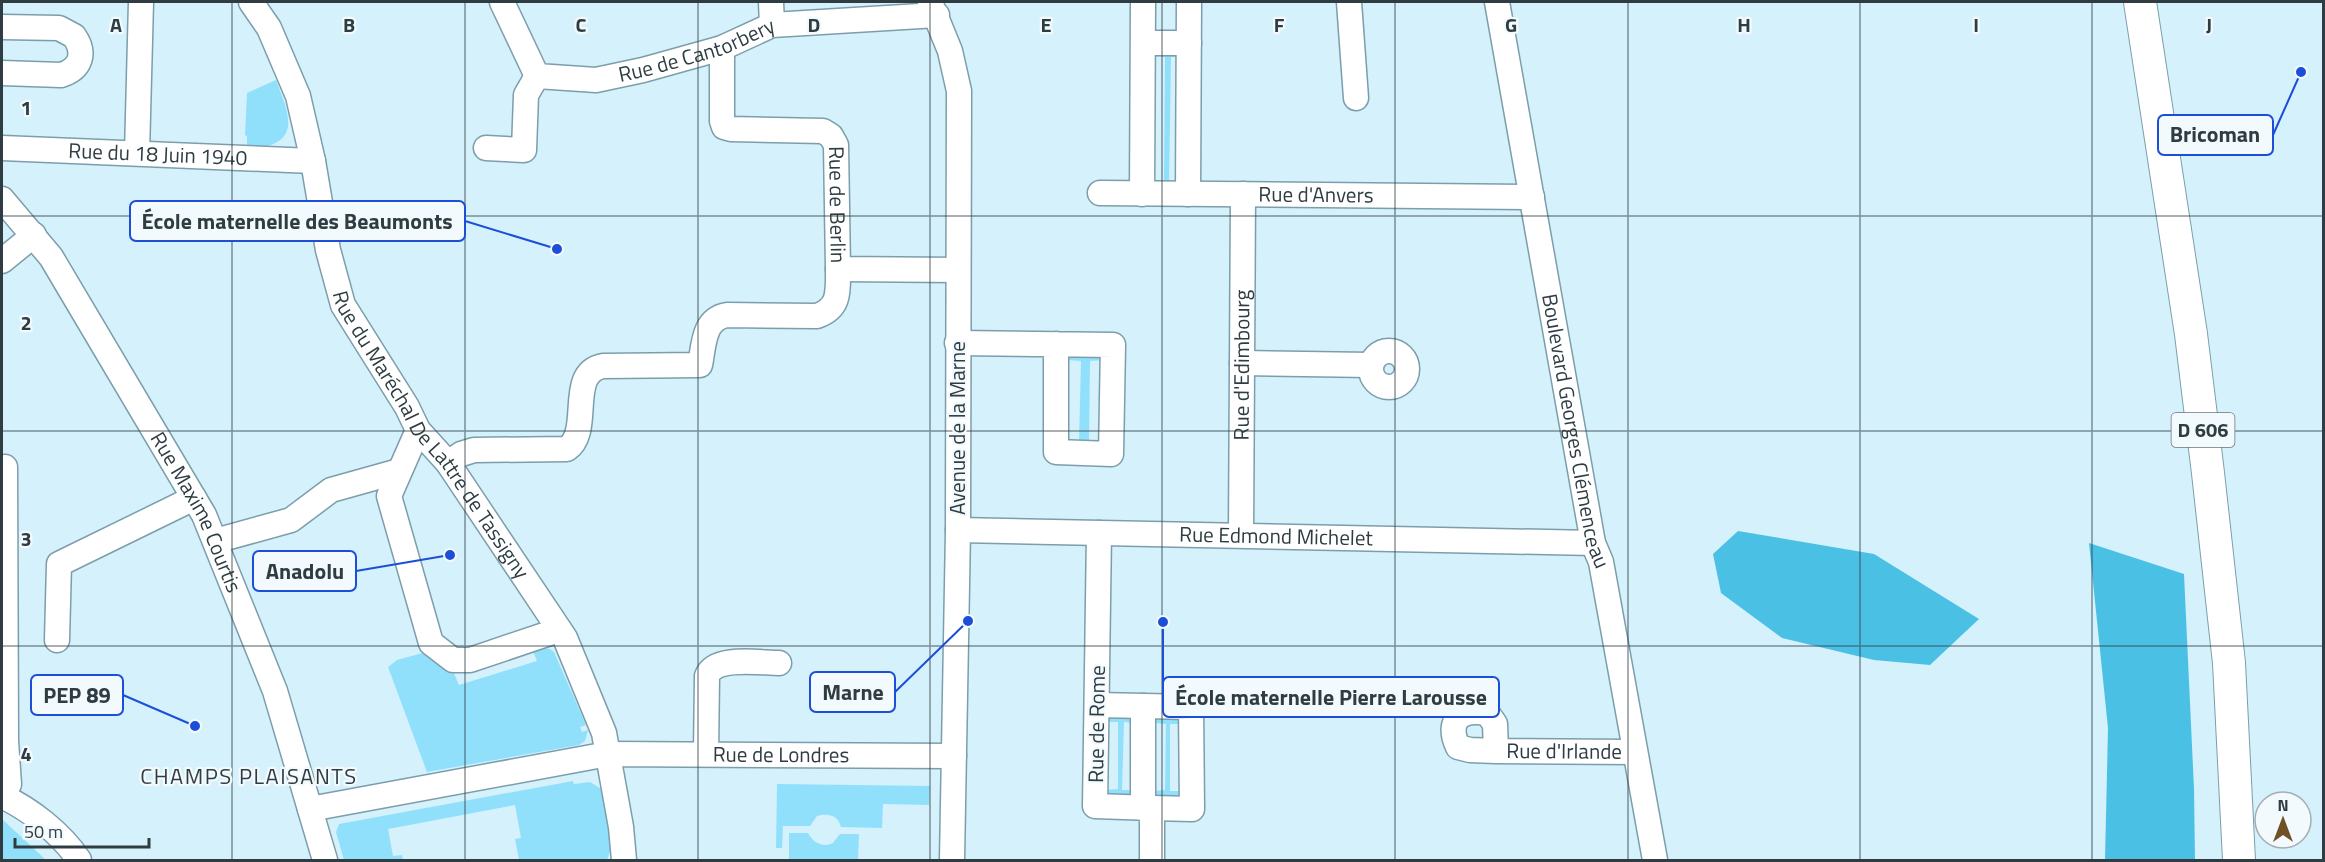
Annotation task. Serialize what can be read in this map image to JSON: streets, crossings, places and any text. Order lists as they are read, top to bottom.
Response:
{
  "streets": {
    "main road": ["D 606"],
    "street": [
      "Rue de Cantorbery",
      "Rue du 18 Juin 1940",
      "Rue d'Anvers",
      "Rue de Berlin",
      "Rue d'Edimbourg",
      "Avenue de la Marne",
      "Boulevard Georges Clémenceau",
      "Rue du Maréchal De Lattre de Tassigny",
      "Rue Maxime Courtis",
      "Rue Edmond Michelet",
      "Rue de Rome",
      "Rue d'Irlande",
      "Rue de Londres"
    ]
  },
  "crossings": [
    ["Rue de Cantorbery", "Rue de Berlin"],
    ["Rue de Cantorbery", "Avenue de la Marne"],
    ["Rue du 18 Juin 1940", "Rue du Maréchal De Lattre de Tassigny"],
    ["Rue d'Anvers", "Rue d'Edimbourg"],
    ["Rue d'Anvers", "Boulevard Georges Clémenceau"],
    ["Rue de Berlin", "Avenue de la Marne"],
    ["Rue d'Edimbourg", "Rue Edmond Michelet"],
    ["Avenue de la Marne", "Rue Edmond Michelet"],
    ["Avenue de la Marne", "Rue de Londres"],
    ["Boulevard Georges Clémenceau", "Rue Edmond Michelet"],
    ["Boulevard Georges Clémenceau", "Rue d'Irlande"],
    ["Rue du Maréchal De Lattre de Tassigny", "Rue de Londres"],
    ["Rue Maxime Courtis", "Rue de Londres"],
    ["Rue Edmond Michelet", "Rue de Rome"]
  ],
  "districts": ["CHAMPS PLAISANTS"],
  "places": [
    "Bricoman",
    "École maternelle des Beaumonts",
    "Anadolu",
    "Marne",
    "École maternelle Pierre Larousse",
    "PEP 89"
  ],
  "scale_bar": "50 m",
  "north": "top",
  "grid": {
    "columns": [
      "A",
      "B",
      "C",
      "D",
      "E",
      "F",
      "G",
      "H",
      "I",
      "J"
    ],
    "rows": [
      "1",
      "2",
      "3",
      "4"
    ]
  }
}
